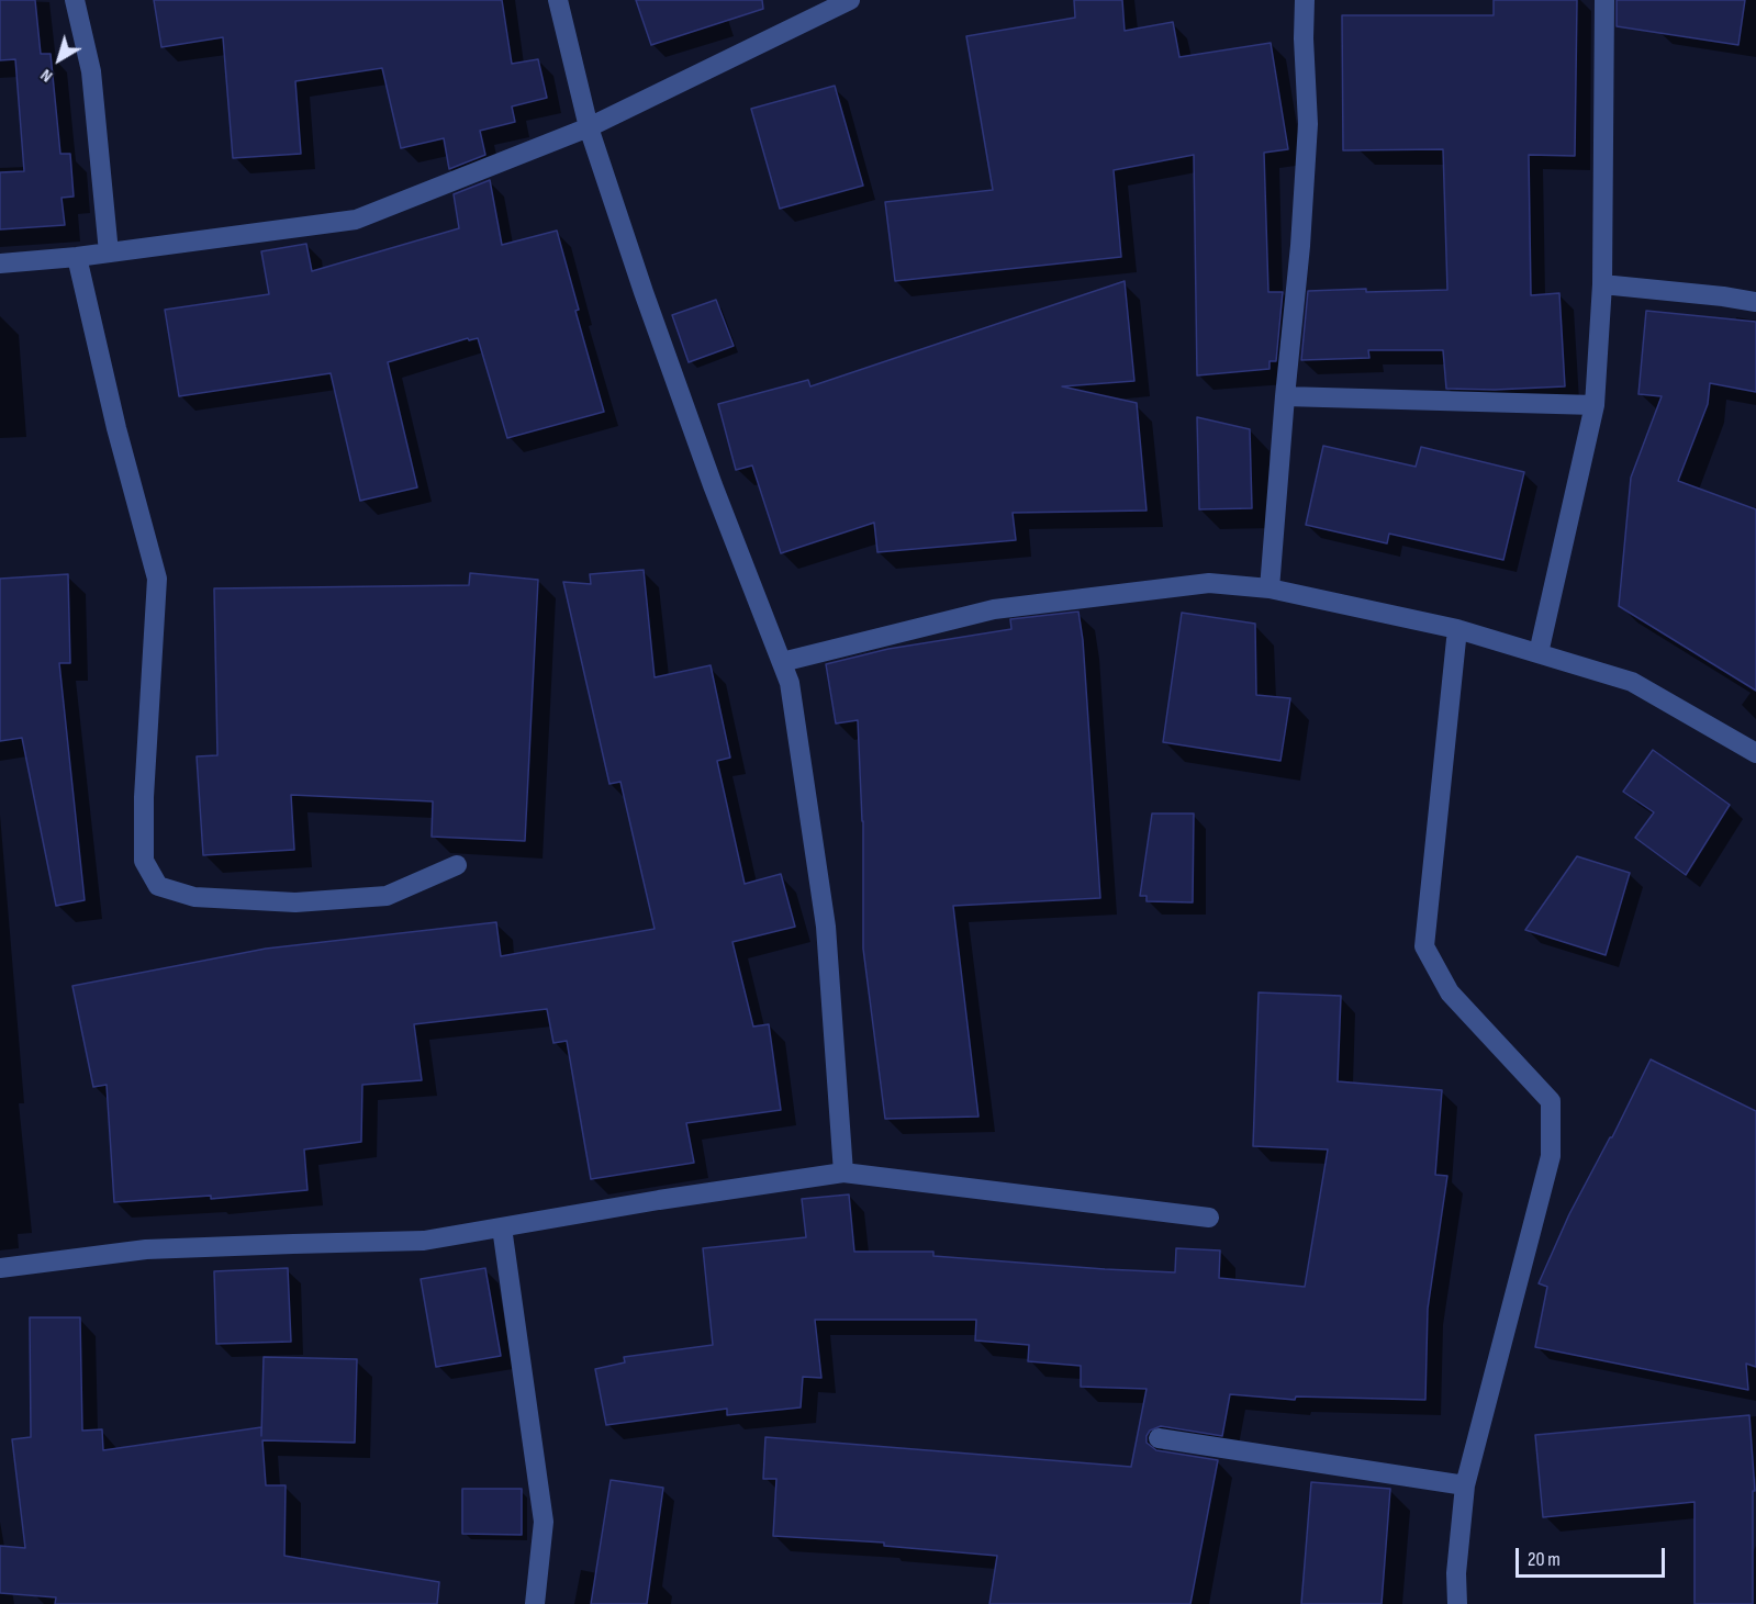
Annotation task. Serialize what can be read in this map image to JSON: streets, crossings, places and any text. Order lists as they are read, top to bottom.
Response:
{
  "scale_bar": "20 m",
  "north": "bottom left"
}
